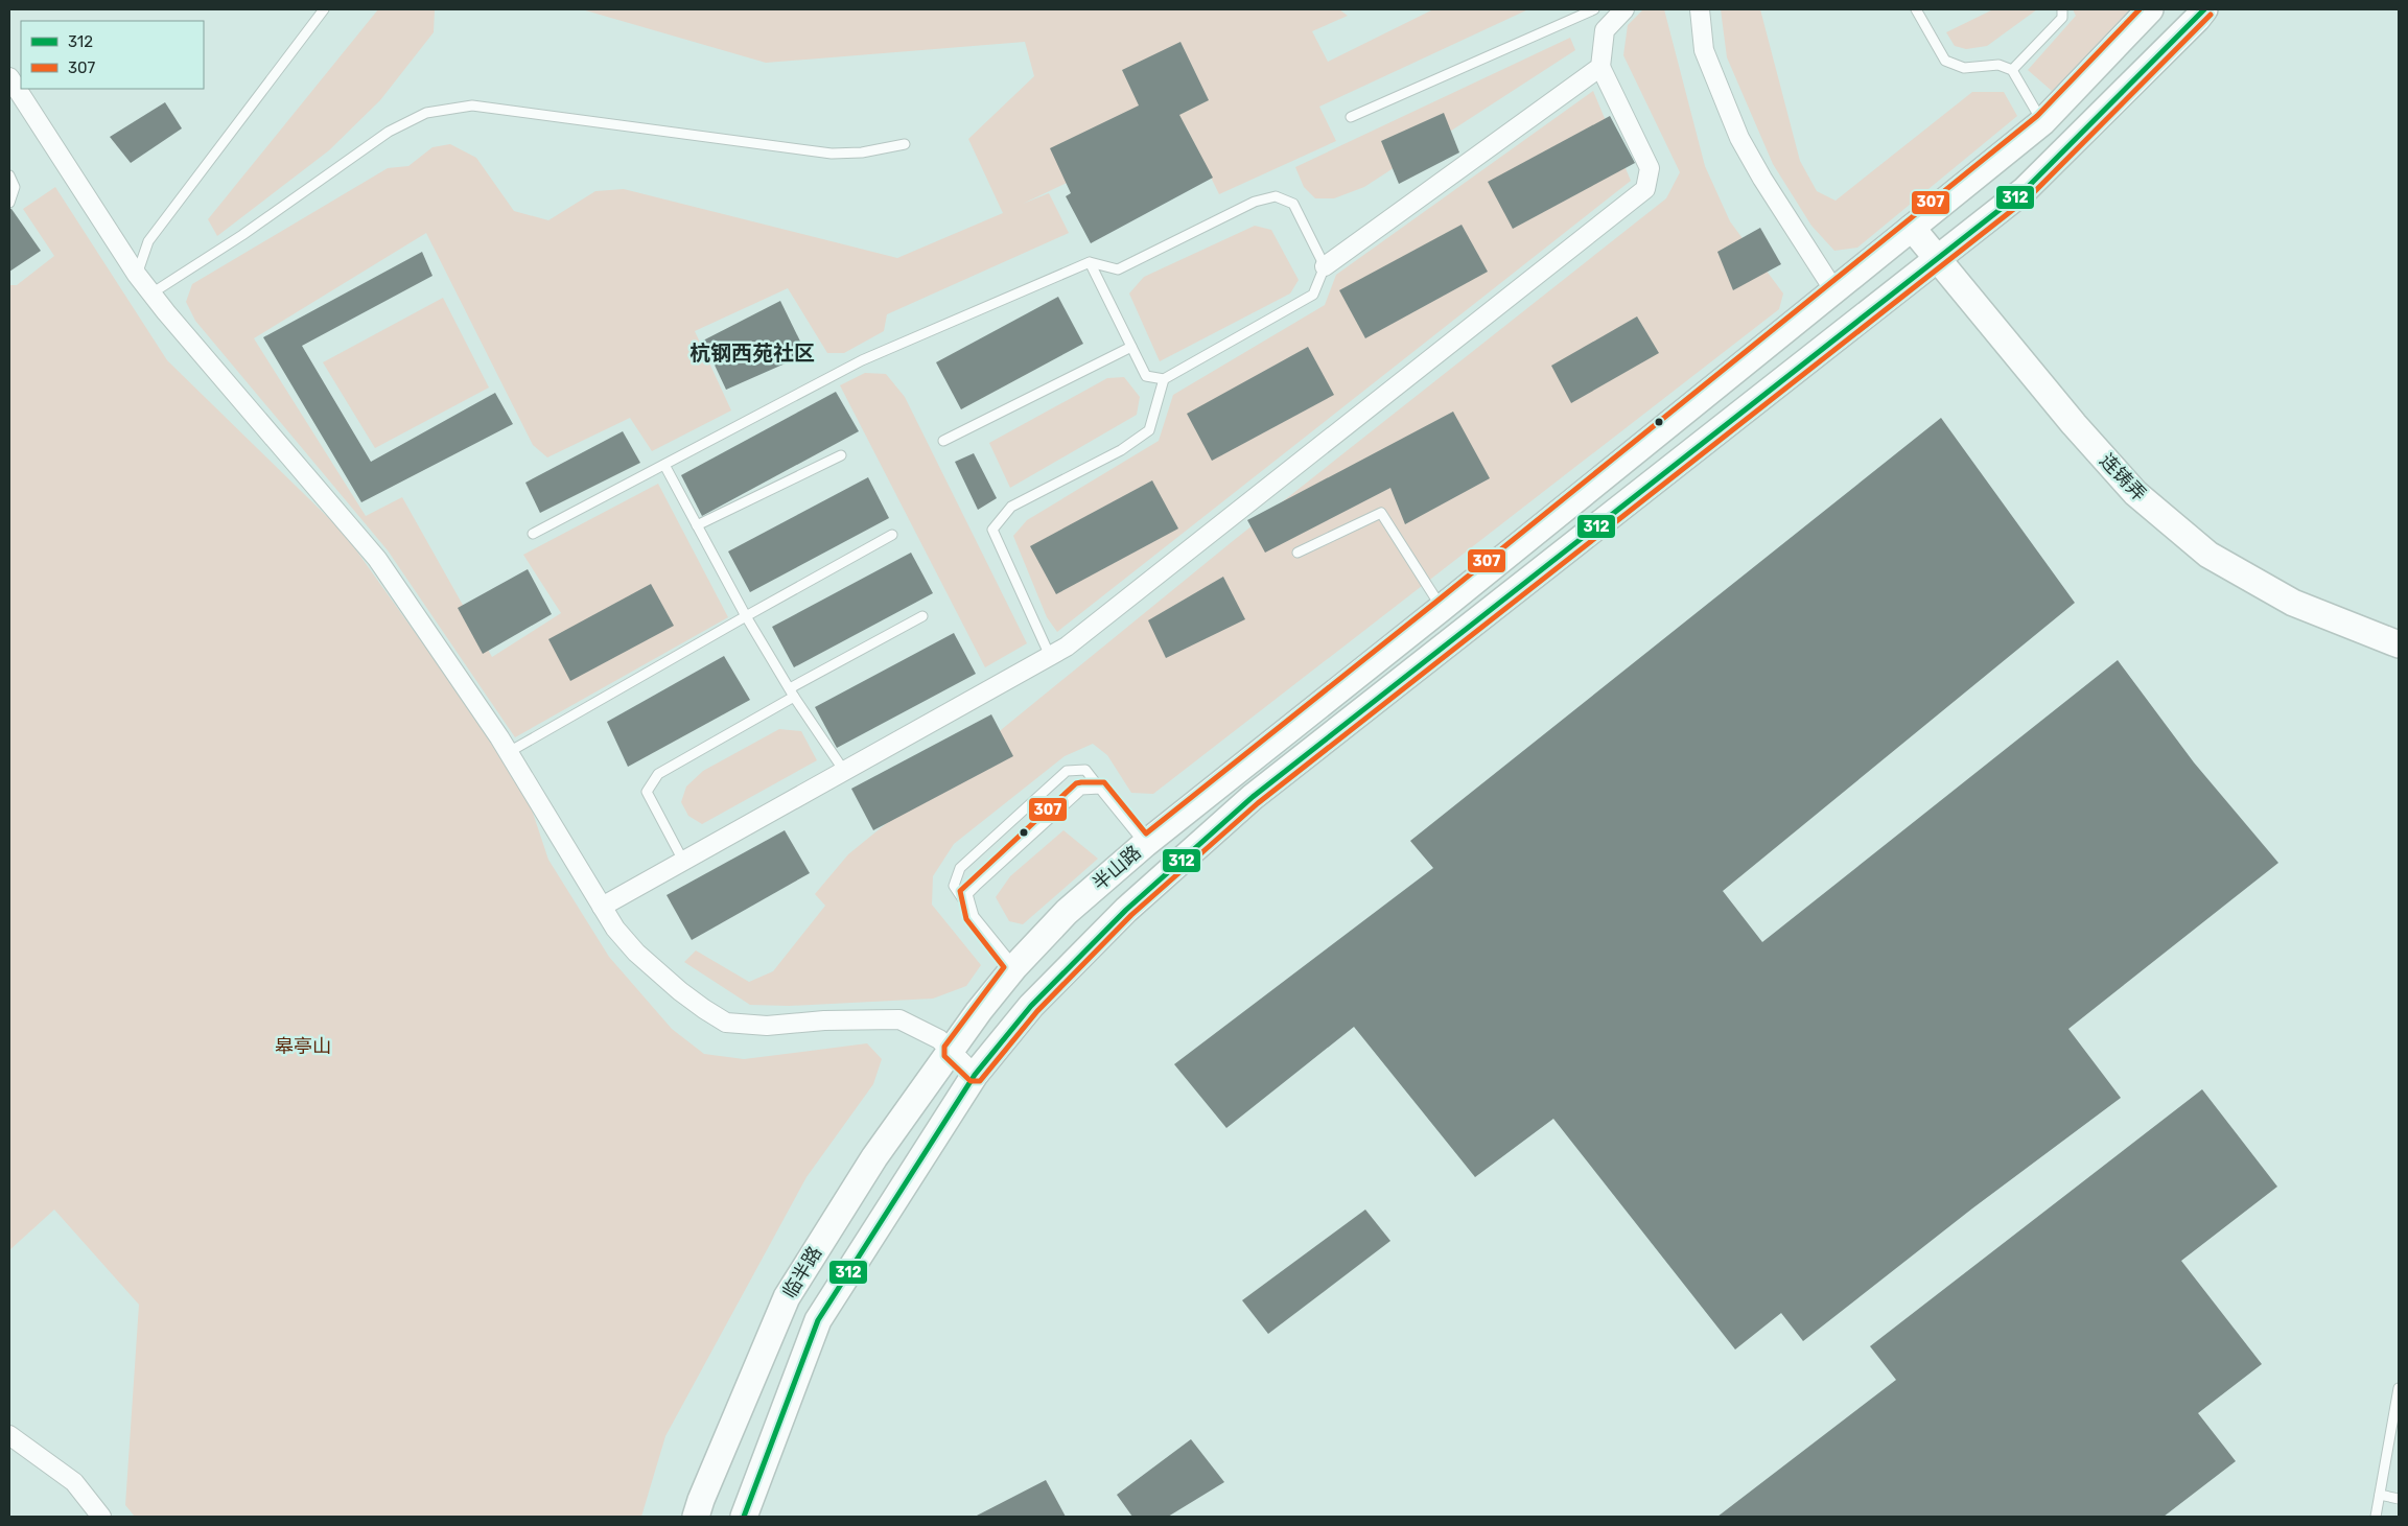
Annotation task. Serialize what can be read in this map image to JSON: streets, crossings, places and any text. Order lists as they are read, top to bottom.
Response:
{
  "streets": {
    "main road": ["连铸弄", "半山路", "临半路"]
  },
  "crossings": [
    ["连铸弄", "半山路"],
    ["半山路", "临半路"]
  ],
  "districts": ["杭钢西苑社区"],
  "parks": ["皋亭山"],
  "lines": ["transit line 312", "transit line 307"],
  "legend": ["312", "307"]
}
